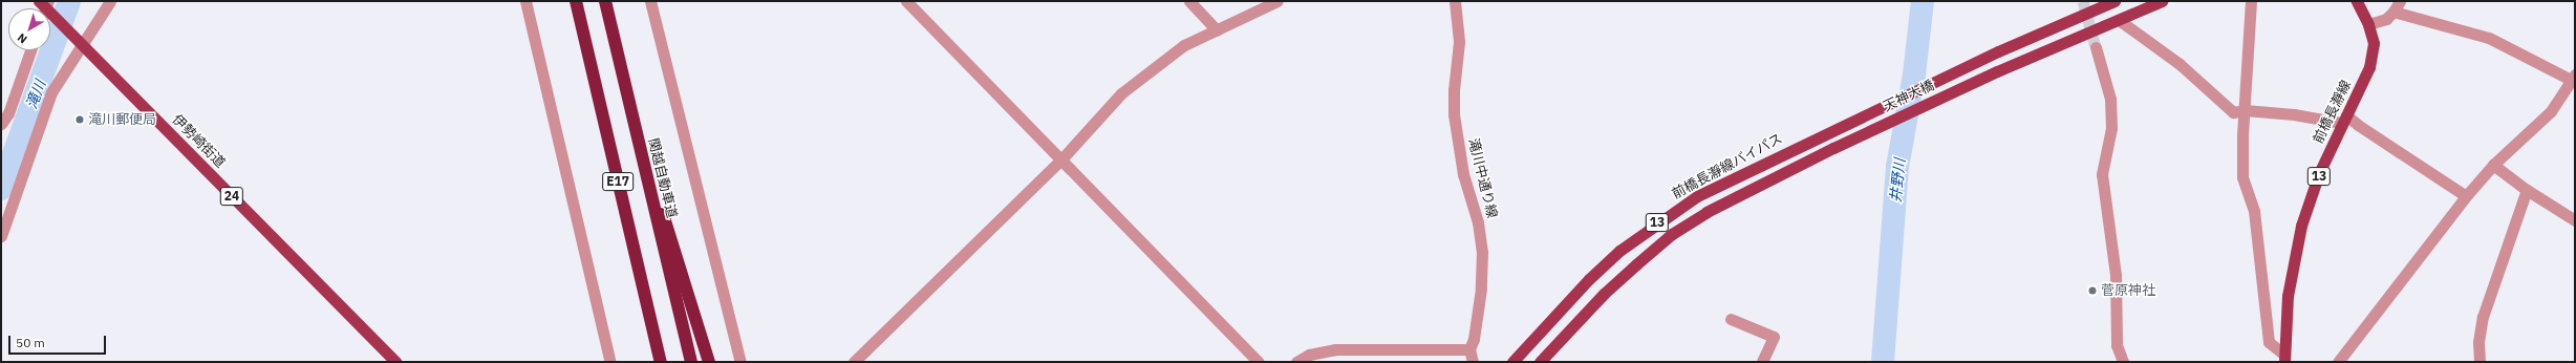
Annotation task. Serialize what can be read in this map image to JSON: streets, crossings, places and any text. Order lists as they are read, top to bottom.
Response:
{
  "streets": {
    "highway": ["関越自動車道", "E17"],
    "main road": [
      "天神大橋",
      "前橋長瀞線",
      "伊勢崎街道",
      "前橋長瀞線バイパス",
      "13",
      "24"
    ],
    "street": ["滝川中通り線"]
  },
  "crossings": [
    ["天神大橋", "前橋長瀞線バイパス"],
    ["天神大橋", "13"]
  ],
  "water": ["滝川", "井野川"],
  "places": ["滝川郵便局", "菅原神社"],
  "scale_bar": "50 m",
  "north": "bottom left"
}
